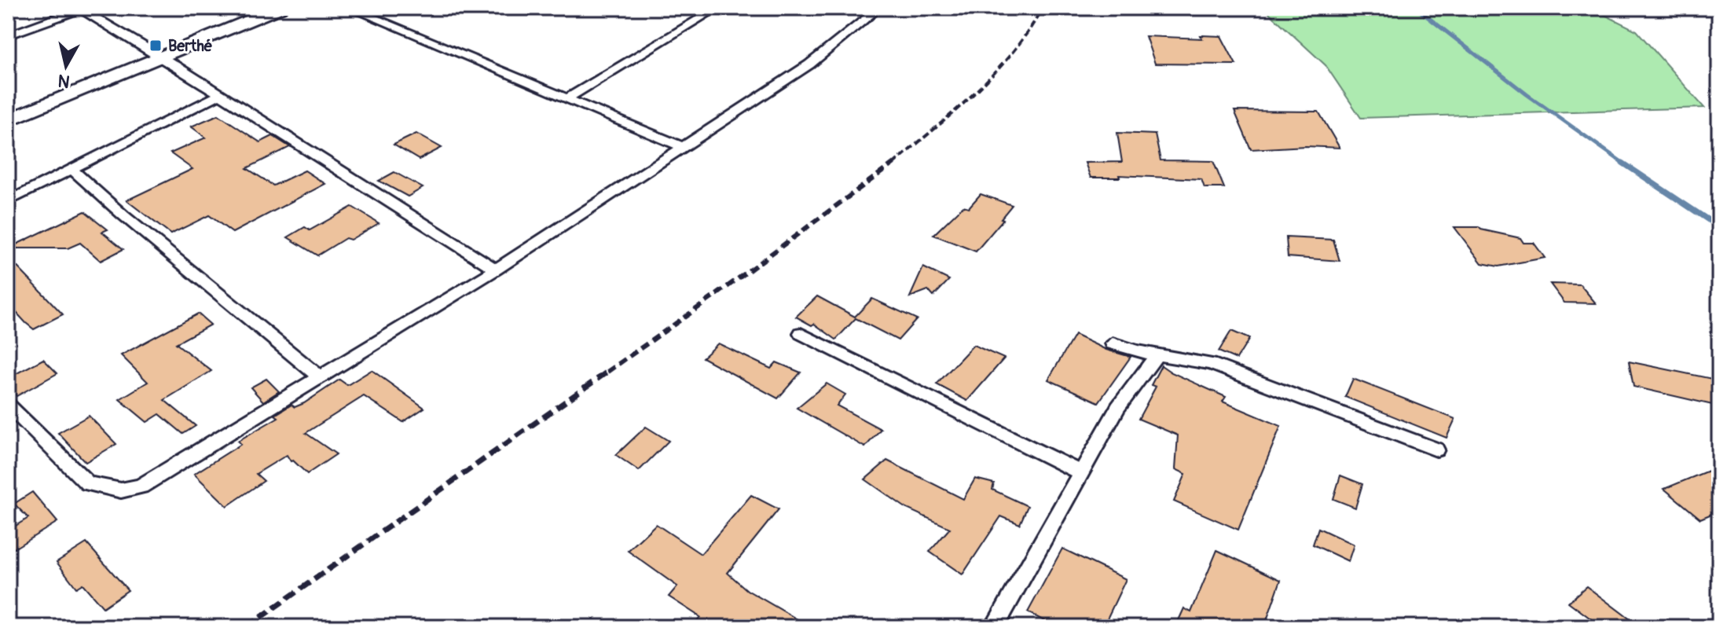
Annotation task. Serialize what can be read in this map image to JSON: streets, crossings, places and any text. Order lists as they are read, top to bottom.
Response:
{
  "places": {
    "transit": ["Berthé"]
  },
  "north": "bottom"
}
